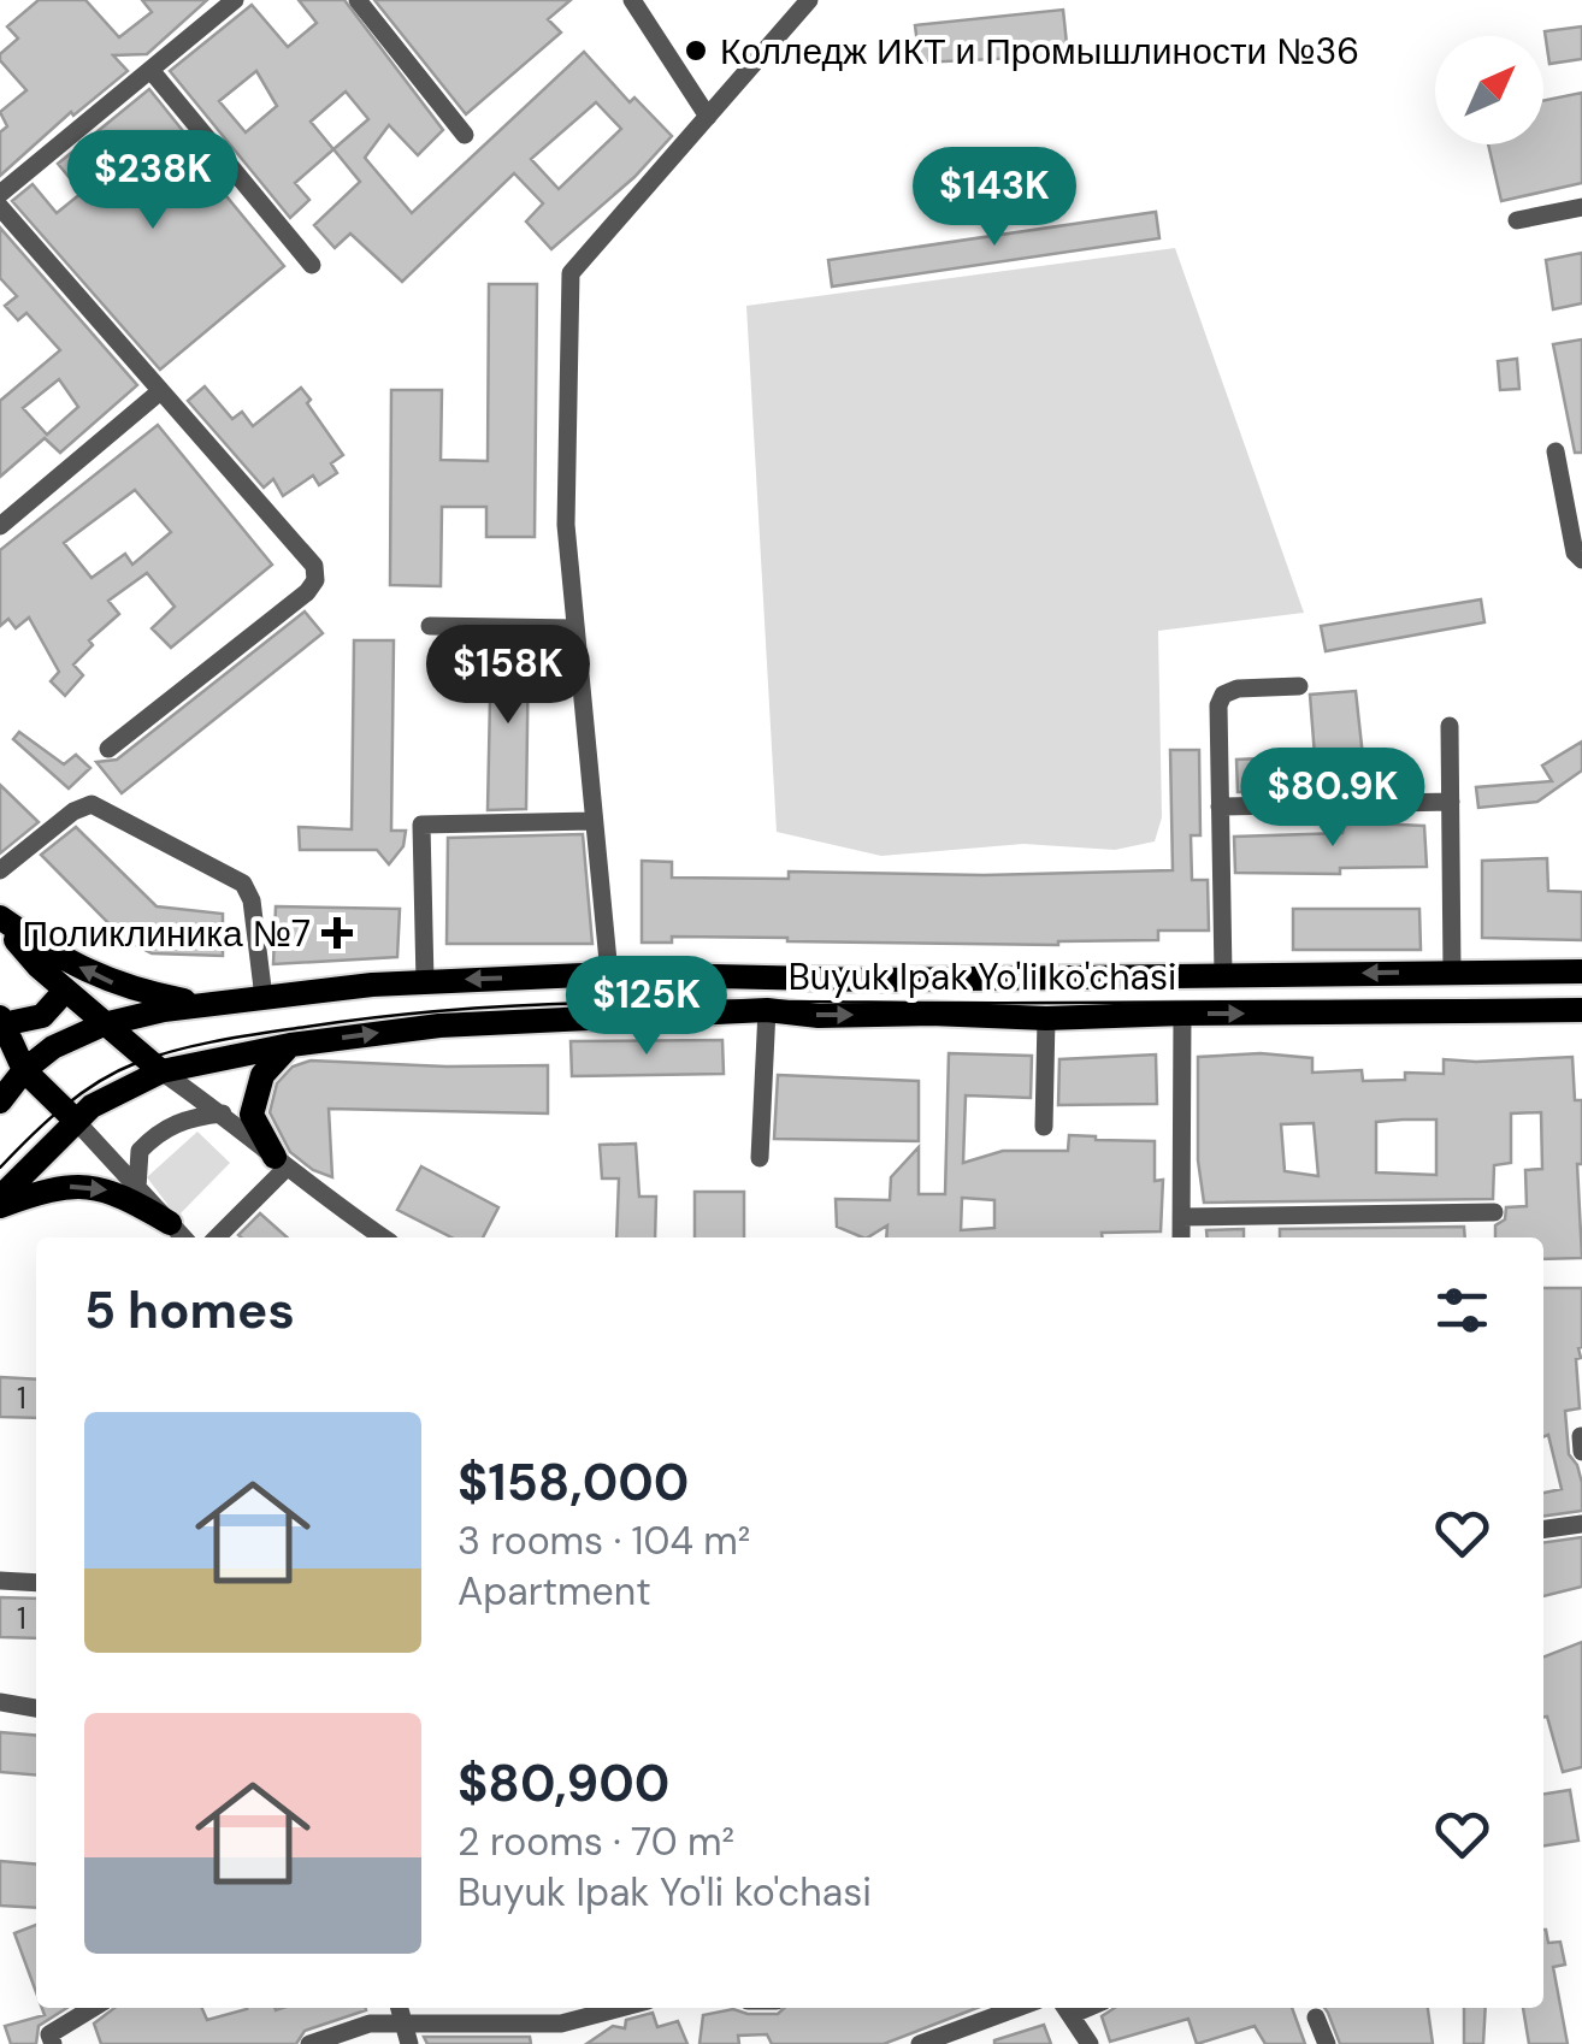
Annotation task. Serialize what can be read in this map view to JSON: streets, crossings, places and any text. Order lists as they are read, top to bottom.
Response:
{
  "streets": {
    "main road": ["Buyuk Ipak Yo'li ko'chasi"]
  },
  "places": {
    "other": ["Колледж ИКТ и Промышлиности №36"],
    "health": ["Поликлиника №7"]
  },
  "house_numbers": ["1", "1"],
  "north": "top right",
  "page": {
    "price": [
      "$238K",
      "$143K",
      "$158K",
      "$80.9K",
      "$125K"
    ],
    "heading": "5 homes",
    "list": [
      {
        "name": "$158,000",
        "note": "3 rooms · 104 m² · Apartment"
      },
      {
        "name": "$80,900",
        "note": "2 rooms · 70 m² · Buyuk Ipak Yo'li ko'chasi"
      }
    ]
  }
}
